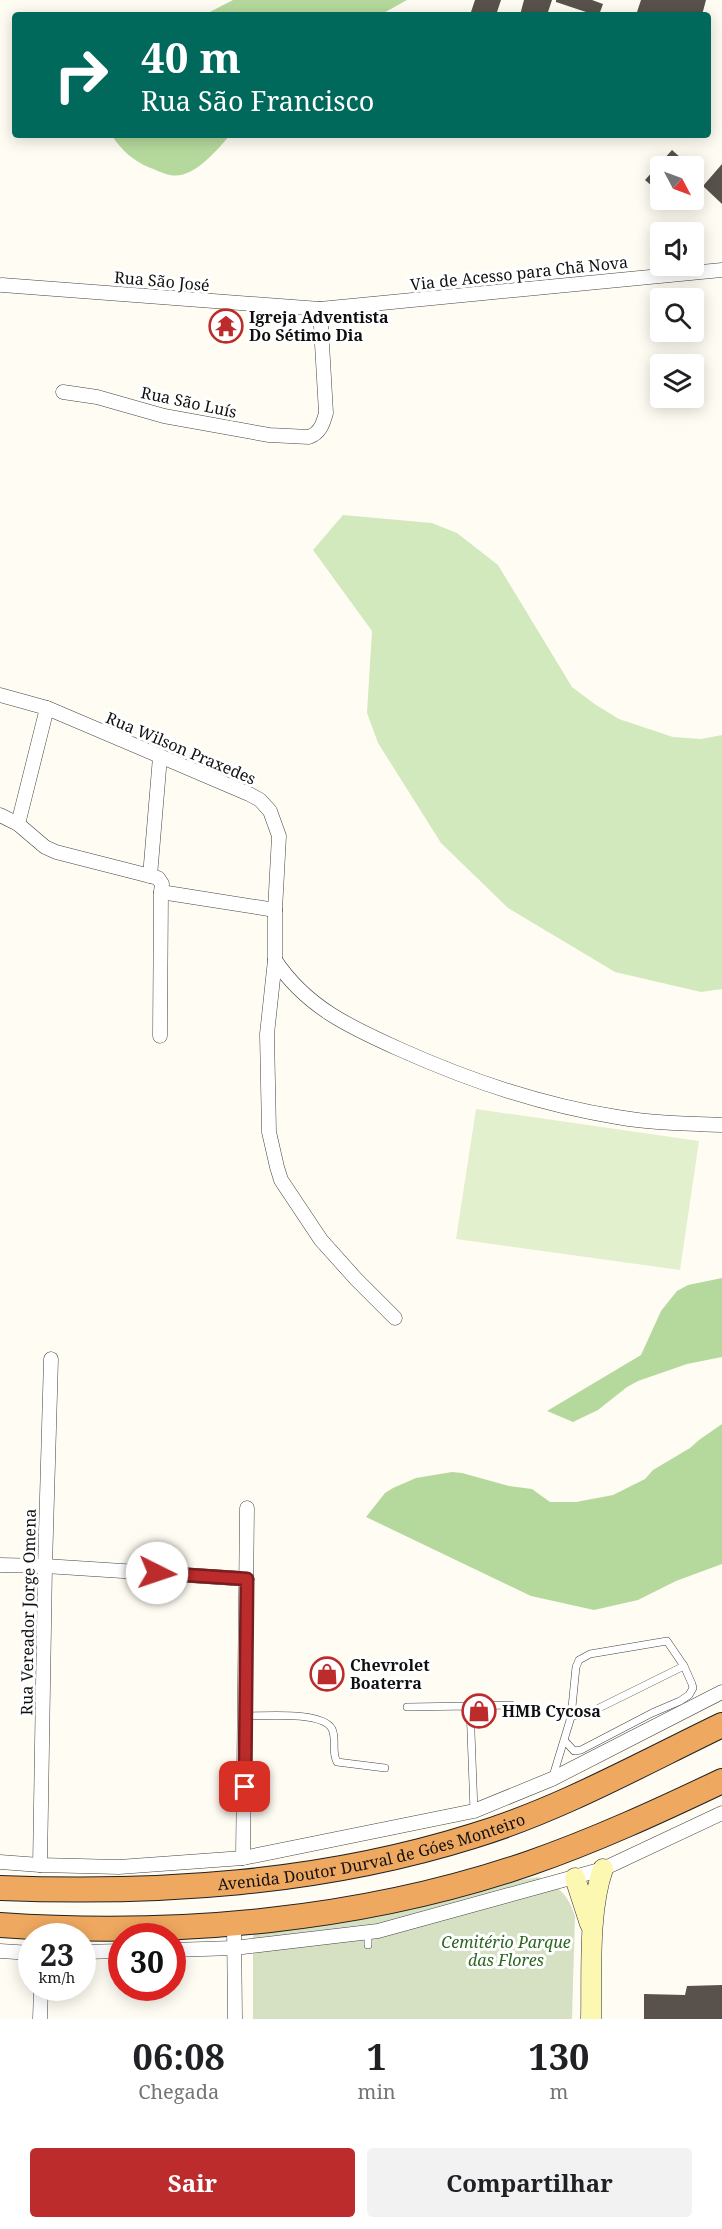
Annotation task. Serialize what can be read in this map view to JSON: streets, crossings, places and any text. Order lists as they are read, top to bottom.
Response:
{
  "streets": {
    "highway": ["Avenida Doutor Durval de Góes Monteiro"],
    "street": [
      "Via de Acesso para Chã Nova",
      "Rua São José",
      "Rua São Luís",
      "Rua Wilson Praxedes",
      "Rua Vereador Jorge Omena"
    ]
  },
  "crossings": [
    ["Via de Acesso para Chã Nova", "Rua São José"],
    ["Via de Acesso para Chã Nova", "Rua São Luís"],
    ["Rua São José", "Rua São Luís"]
  ],
  "parks": ["Cemitério Parque das Flores"],
  "places": {
    "temple": ["Igreja Adventista Do Sétimo Dia"],
    "shop": ["Chevrolet Boaterra", "HMB Cycosa"]
  },
  "north": "bottom right",
  "page": {
    "turn": ["40 m", "Rua São Francisco"],
    "speed": "23 km/h",
    "limit": "30",
    "eta": [
      "06:08",
      "Chegada",
      "1",
      "min",
      "130",
      "m"
    ],
    "buttons": ["Sair", "Compartilhar"]
  }
}
